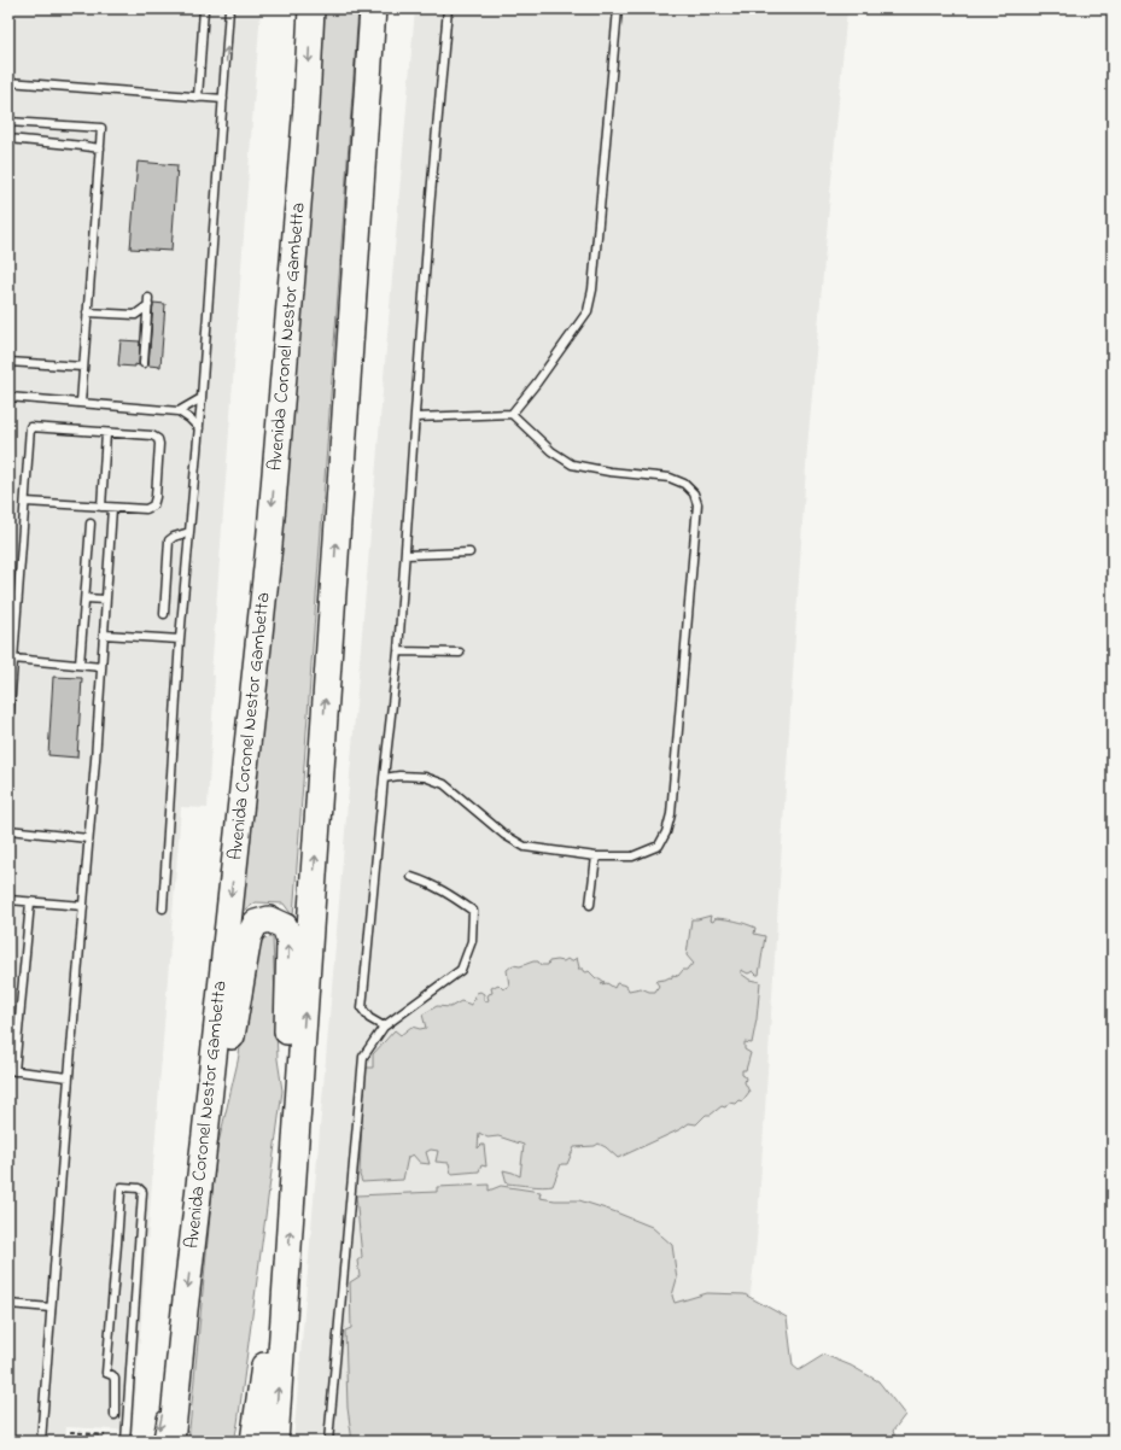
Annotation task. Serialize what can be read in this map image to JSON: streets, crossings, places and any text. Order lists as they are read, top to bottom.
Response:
{
  "streets": {
    "highway": ["Avenida Coronel Nestor Gambetta"]
  }
}
